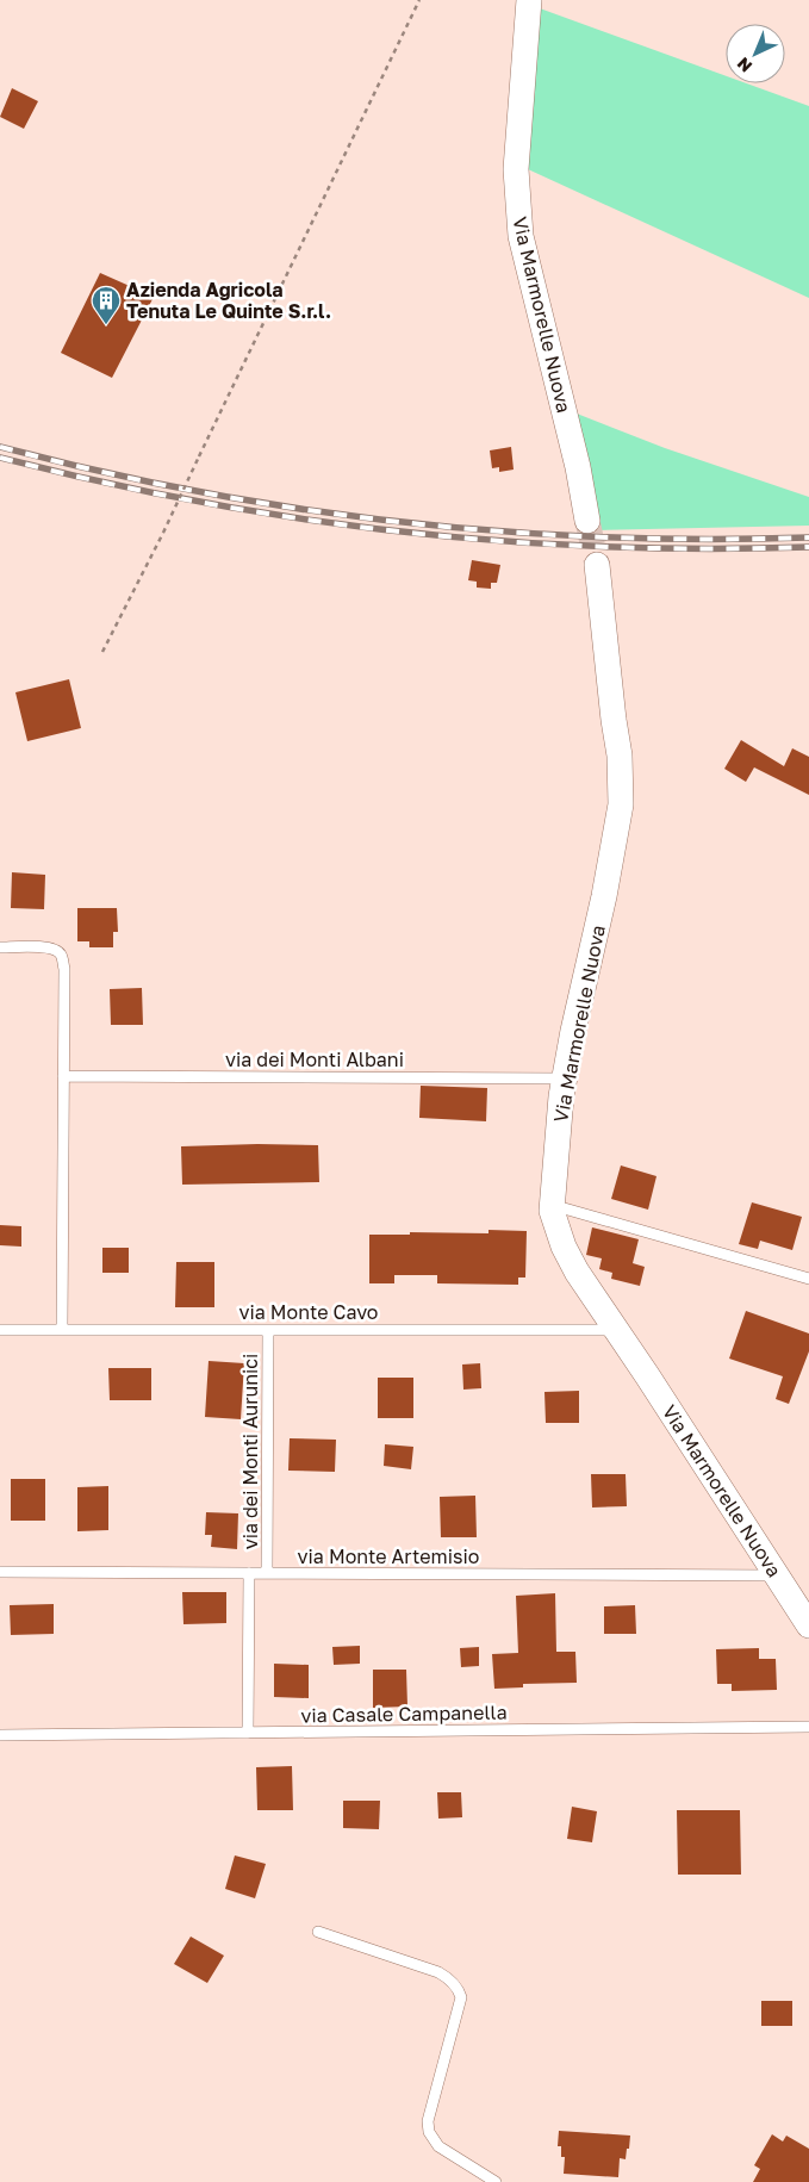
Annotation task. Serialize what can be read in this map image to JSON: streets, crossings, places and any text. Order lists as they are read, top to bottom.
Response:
{
  "streets": {
    "street": ["Via Marmorelle Nuova"],
    "lane": [
      "via dei Monti Albani",
      "via Monte Cavo",
      "via dei Monti Aurunici",
      "via Monte Artemisio",
      "via Casale Campanella"
    ]
  },
  "crossings": [
    ["Via Marmorelle Nuova", "via dei Monti Albani"],
    ["Via Marmorelle Nuova", "via Monte Cavo"],
    ["Via Marmorelle Nuova", "via Monte Artemisio"],
    ["via Monte Cavo", "via dei Monti Aurunici"],
    ["via dei Monti Aurunici", "via Monte Artemisio"],
    ["via dei Monti Aurunici", "via Casale Campanella"]
  ],
  "places": {
    "building": ["Azienda Agricola Tenuta Le Quinte S.r.l."]
  },
  "north": "bottom left"
}
